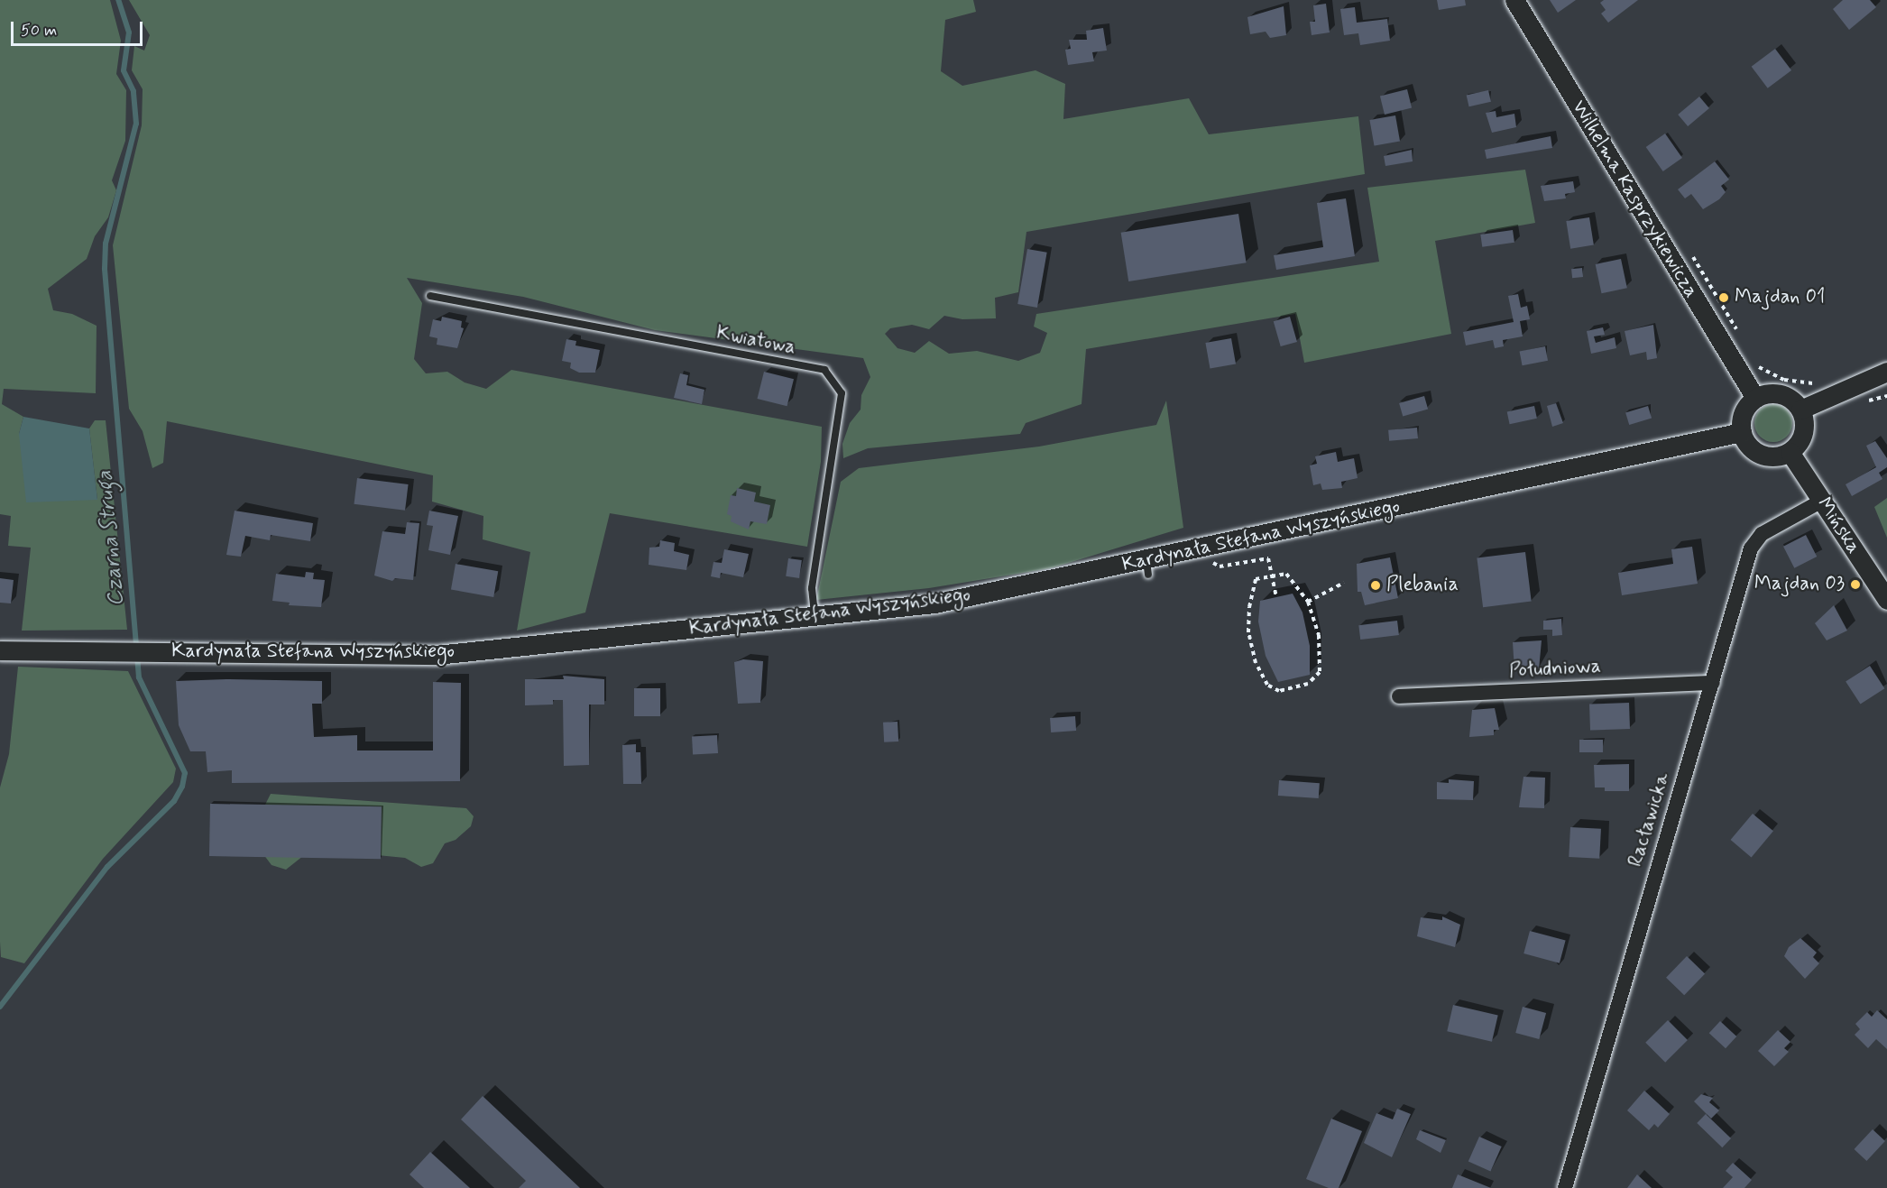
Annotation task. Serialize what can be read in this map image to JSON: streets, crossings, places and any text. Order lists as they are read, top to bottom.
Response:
{
  "streets": {
    "street": [
      "Wilhelma Kasprzykiewicza",
      "Mińska",
      "Kardynała Stefana Wyszyńskiego",
      "Południowa",
      "Racławicka"
    ],
    "lane": ["Kwiatowa"]
  },
  "crossings": [
    ["Wilhelma Kasprzykiewicza", "Mińska"],
    ["Wilhelma Kasprzykiewicza", "Kardynała Stefana Wyszyńskiego"],
    ["Kwiatowa", "Kardynała Stefana Wyszyńskiego"],
    ["Mińska", "Kardynała Stefana Wyszyńskiego"],
    ["Mińska", "Racławicka"],
    ["Południowa", "Racławicka"]
  ],
  "water": ["Czarna Struga"],
  "places": ["Majdan 01", "Majdan 03", "Plebania"],
  "scale_bar": "50 m"
}
